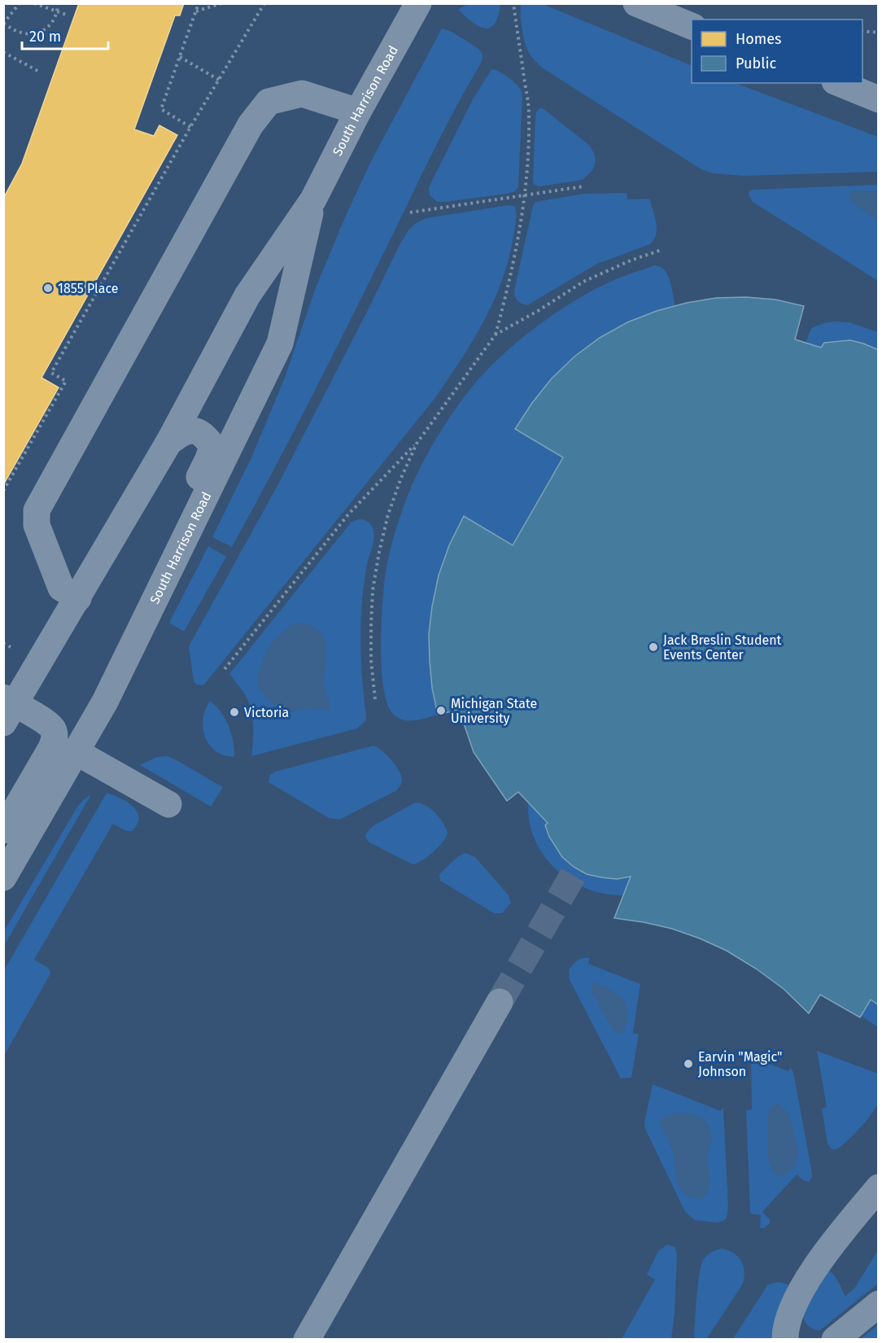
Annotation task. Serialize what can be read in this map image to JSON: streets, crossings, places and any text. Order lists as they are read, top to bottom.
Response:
{
  "streets": {
    "street": ["South Harrison Road"]
  },
  "places": [
    "1855 Place",
    "Jack Breslin Student Events Center",
    "Michigan State University",
    "Victoria",
    "Earvin \"Magic\" Johnson"
  ],
  "legend": ["Homes", "Public"],
  "scale_bar": "20 m"
}
